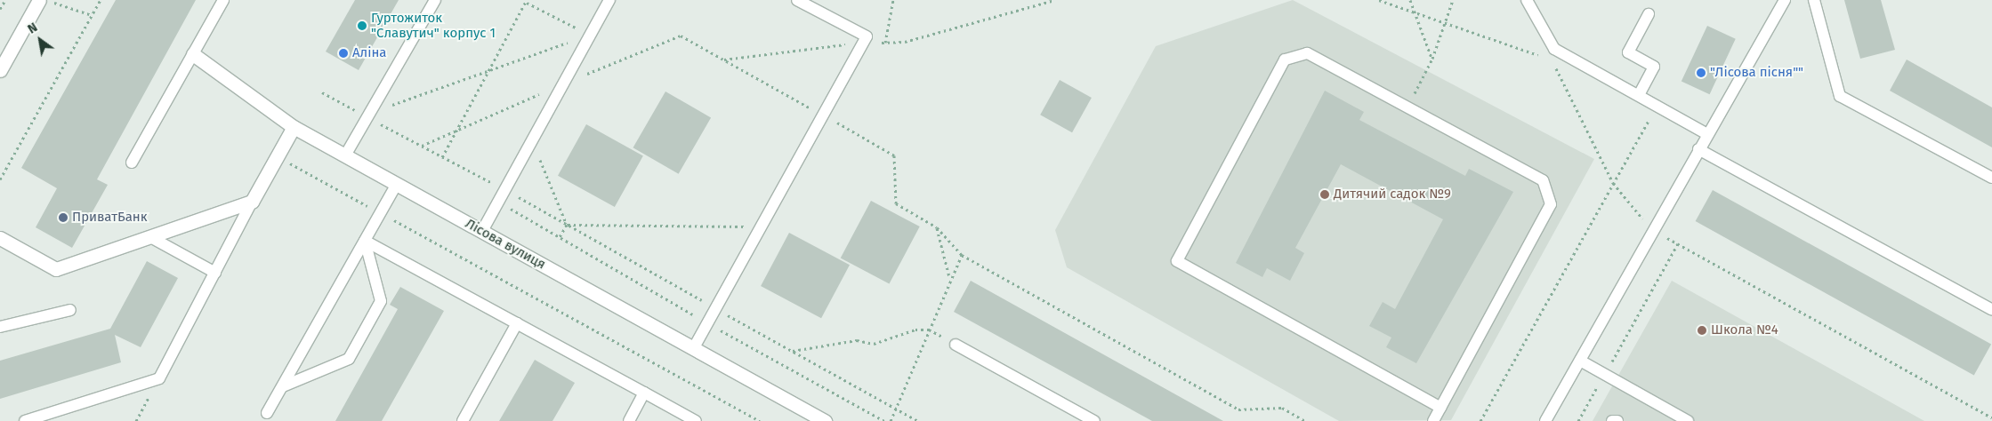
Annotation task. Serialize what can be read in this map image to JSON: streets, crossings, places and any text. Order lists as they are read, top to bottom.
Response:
{
  "streets": {
    "street": ["Лісова вулиця"]
  },
  "places": [
    "Гуртожиток \"Славутич\" корпус 1",
    "Аліна",
    "\"Лісова пісня\"\"",
    "Дитячий садок №9",
    "ПриватБанк",
    "Школа №4"
  ],
  "north": "top left"
}
